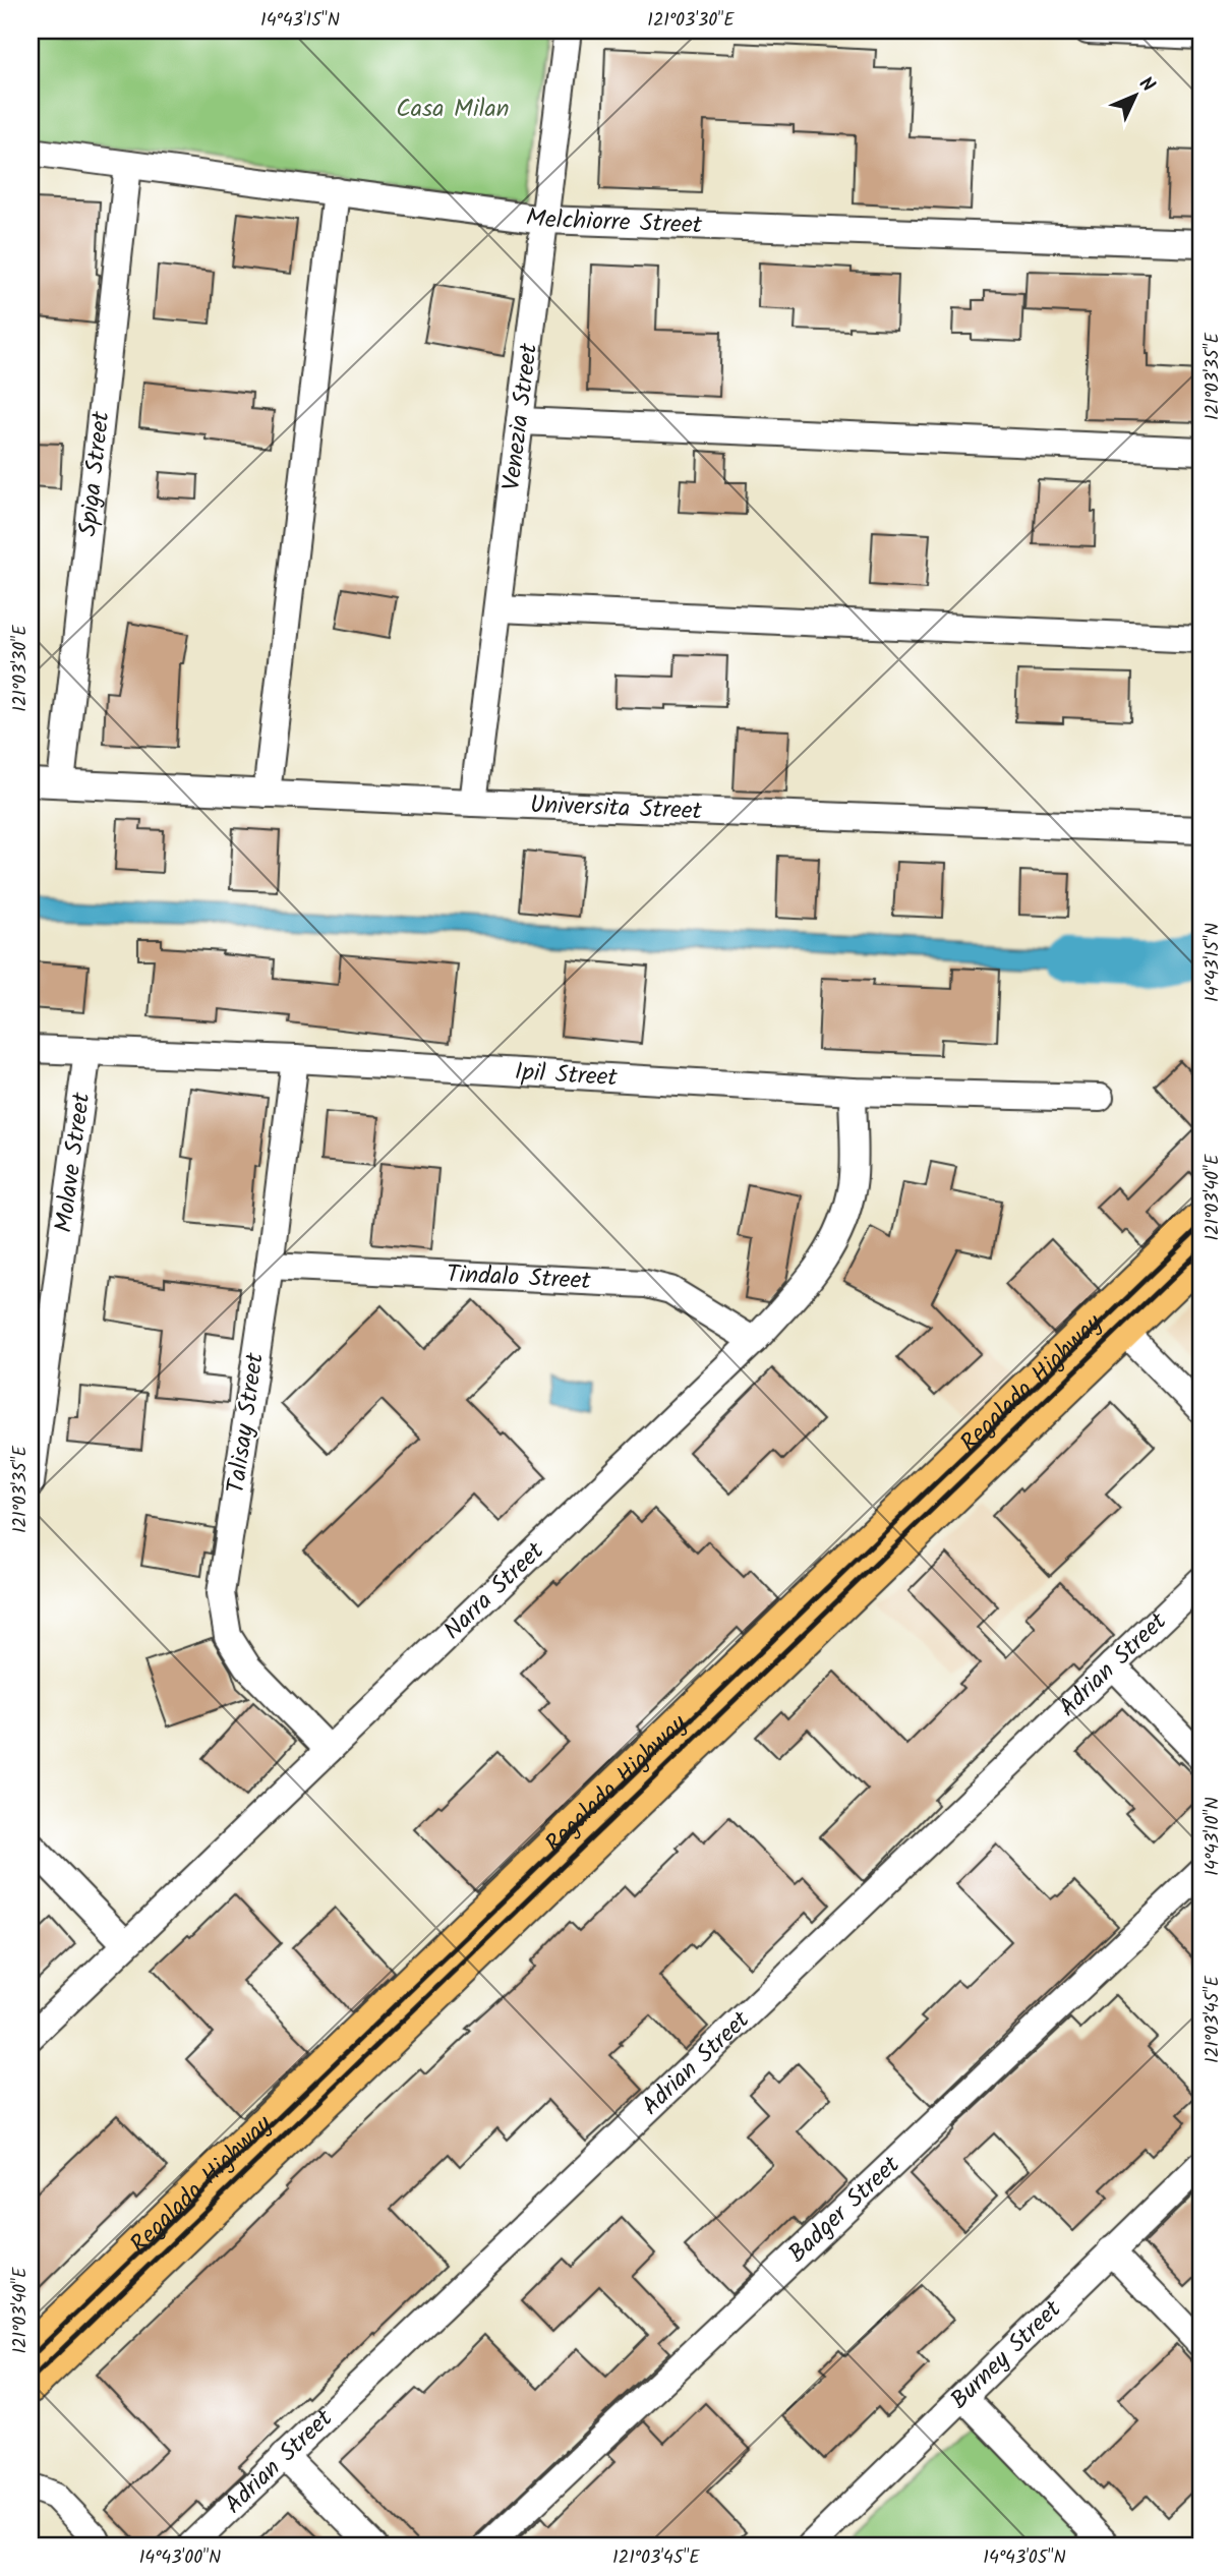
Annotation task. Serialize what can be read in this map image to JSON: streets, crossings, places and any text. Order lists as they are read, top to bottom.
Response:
{
  "streets": {
    "main road": ["Regalado Highway"],
    "street": [
      "Melchiorre Street",
      "Venezia Street",
      "Spiga Street",
      "Universita Street",
      "Ipil Street",
      "Molave Street",
      "Tindalo Street",
      "Talisay Street",
      "Narra Street",
      "Adrian Street",
      "Badger Street",
      "Burney Street"
    ]
  },
  "crossings": [
    ["Melchiorre Street", "Venezia Street"],
    ["Melchiorre Street", "Spiga Street"],
    ["Venezia Street", "Universita Street"],
    ["Spiga Street", "Universita Street"],
    ["Ipil Street", "Molave Street"],
    ["Ipil Street", "Talisay Street"],
    ["Ipil Street", "Narra Street"],
    ["Tindalo Street", "Talisay Street"],
    ["Tindalo Street", "Narra Street"],
    ["Talisay Street", "Narra Street"]
  ],
  "parks": ["Casa Milan"],
  "north": "top right",
  "coordinates": [
    "14°43'15\"N",
    "121°03'30\"E",
    "121°03'35\"E",
    "121°03'40\"E",
    "14°43'10\"N",
    "121°03'45\"E",
    "14°43'00\"N",
    "14°43'05\"N"
  ]
}
